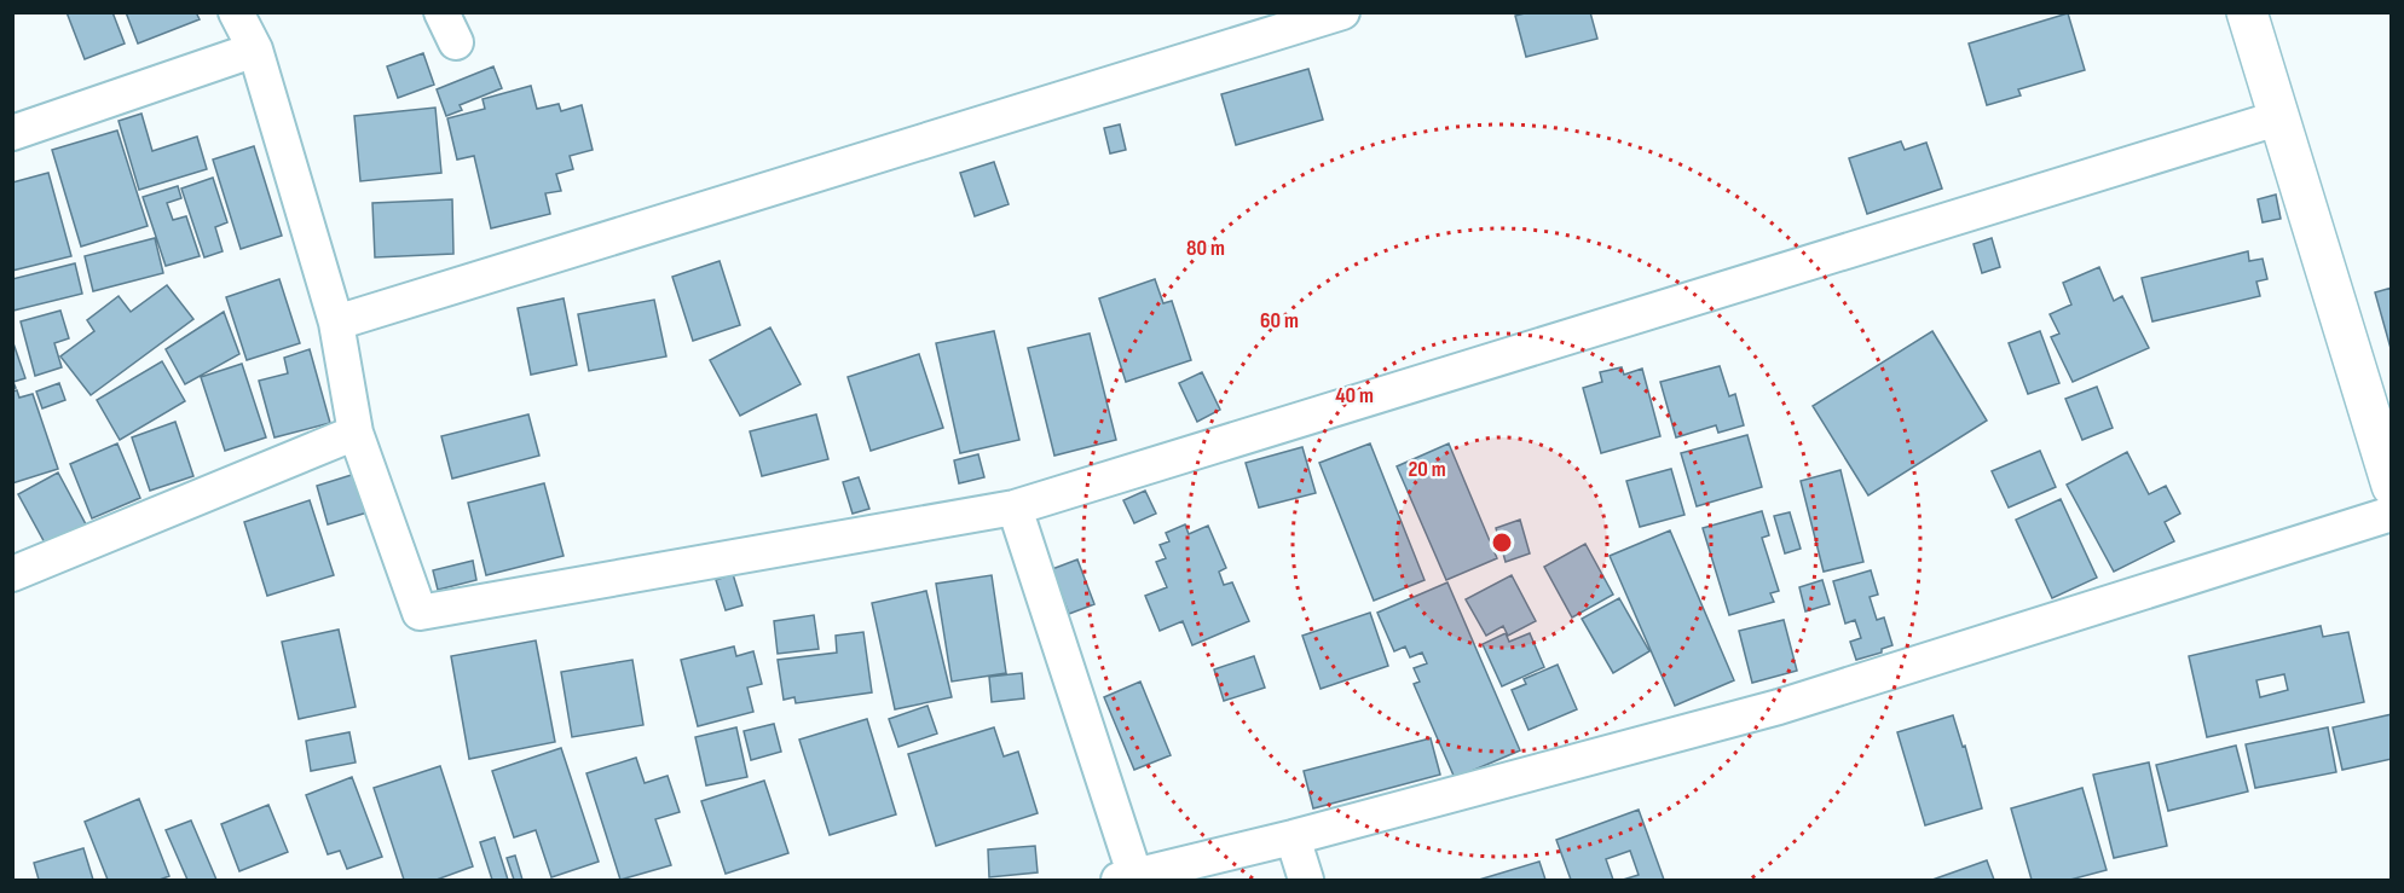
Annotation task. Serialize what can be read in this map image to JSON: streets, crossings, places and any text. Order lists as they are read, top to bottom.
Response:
{
  "rings": [
    "80 m",
    "60 m",
    "40 m",
    "20 m"
  ]
}
